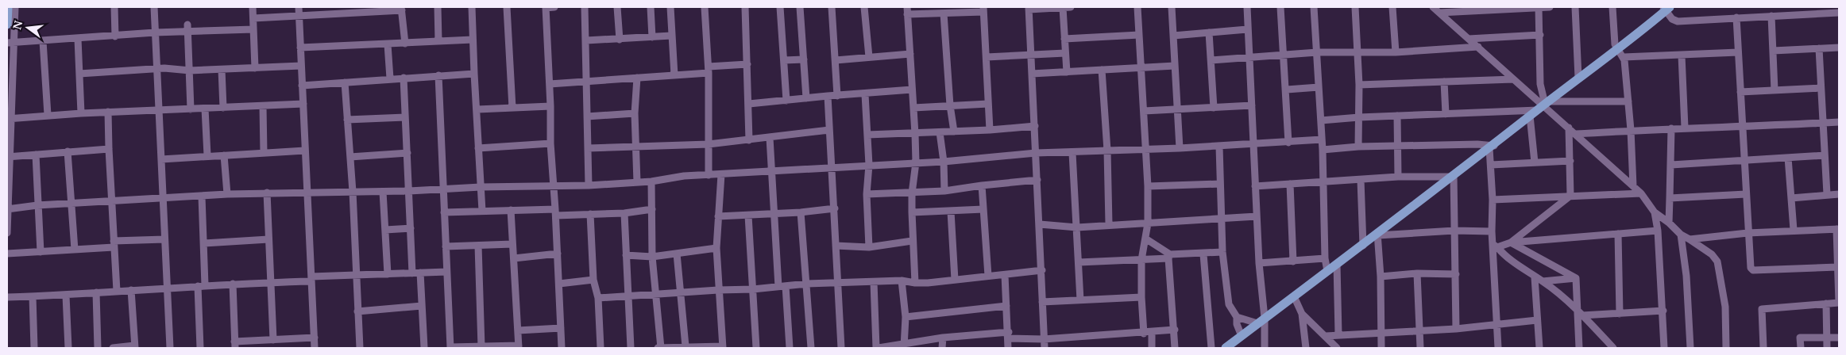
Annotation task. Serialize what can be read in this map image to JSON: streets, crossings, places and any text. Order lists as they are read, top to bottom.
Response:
{
  "north": "left"
}
